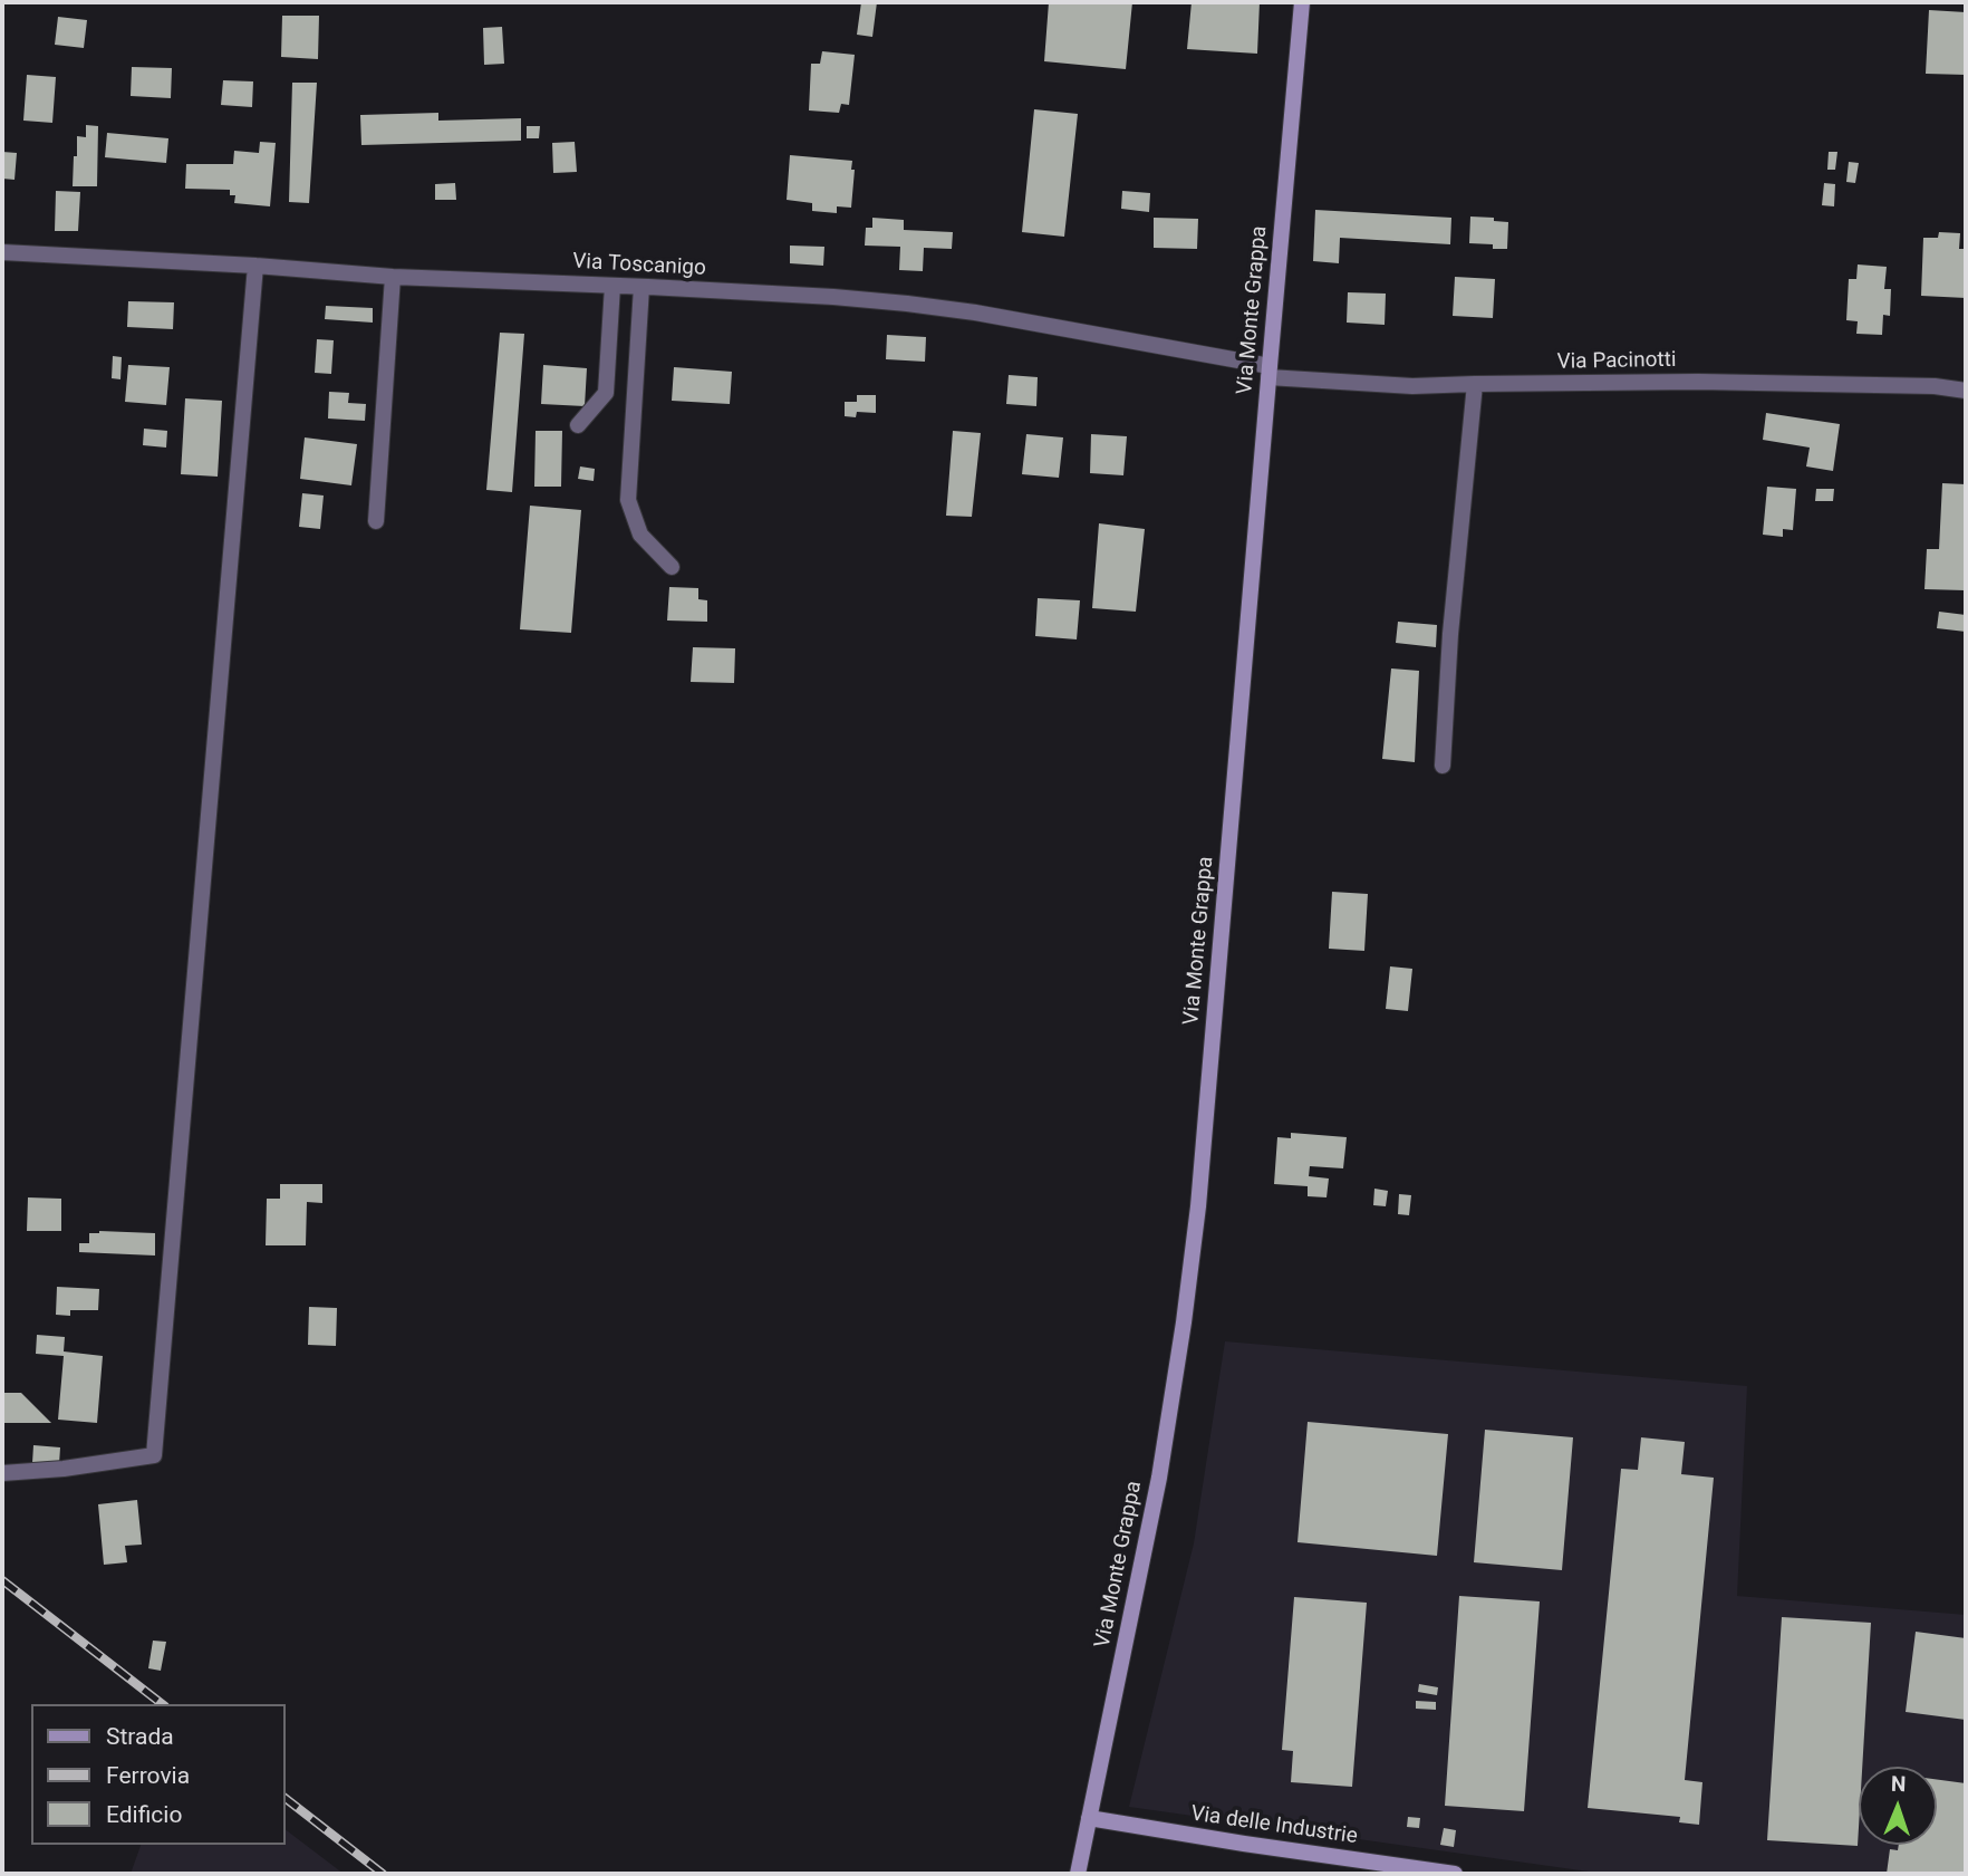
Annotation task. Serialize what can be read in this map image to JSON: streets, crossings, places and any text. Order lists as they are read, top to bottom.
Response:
{
  "streets": {
    "street": [
      "Via Toscanigo",
      "Via Monte Grappa",
      "Via Pacinotti",
      "Via delle Industrie"
    ]
  },
  "crossings": [
    ["Via Toscanigo", "Via Monte Grappa"],
    ["Via Toscanigo", "Via Pacinotti"],
    ["Via Monte Grappa", "Via Pacinotti"],
    ["Via Monte Grappa", "Via delle Industrie"]
  ],
  "legend": ["Strada", "Ferrovia", "Edificio"],
  "north": "top"
}
